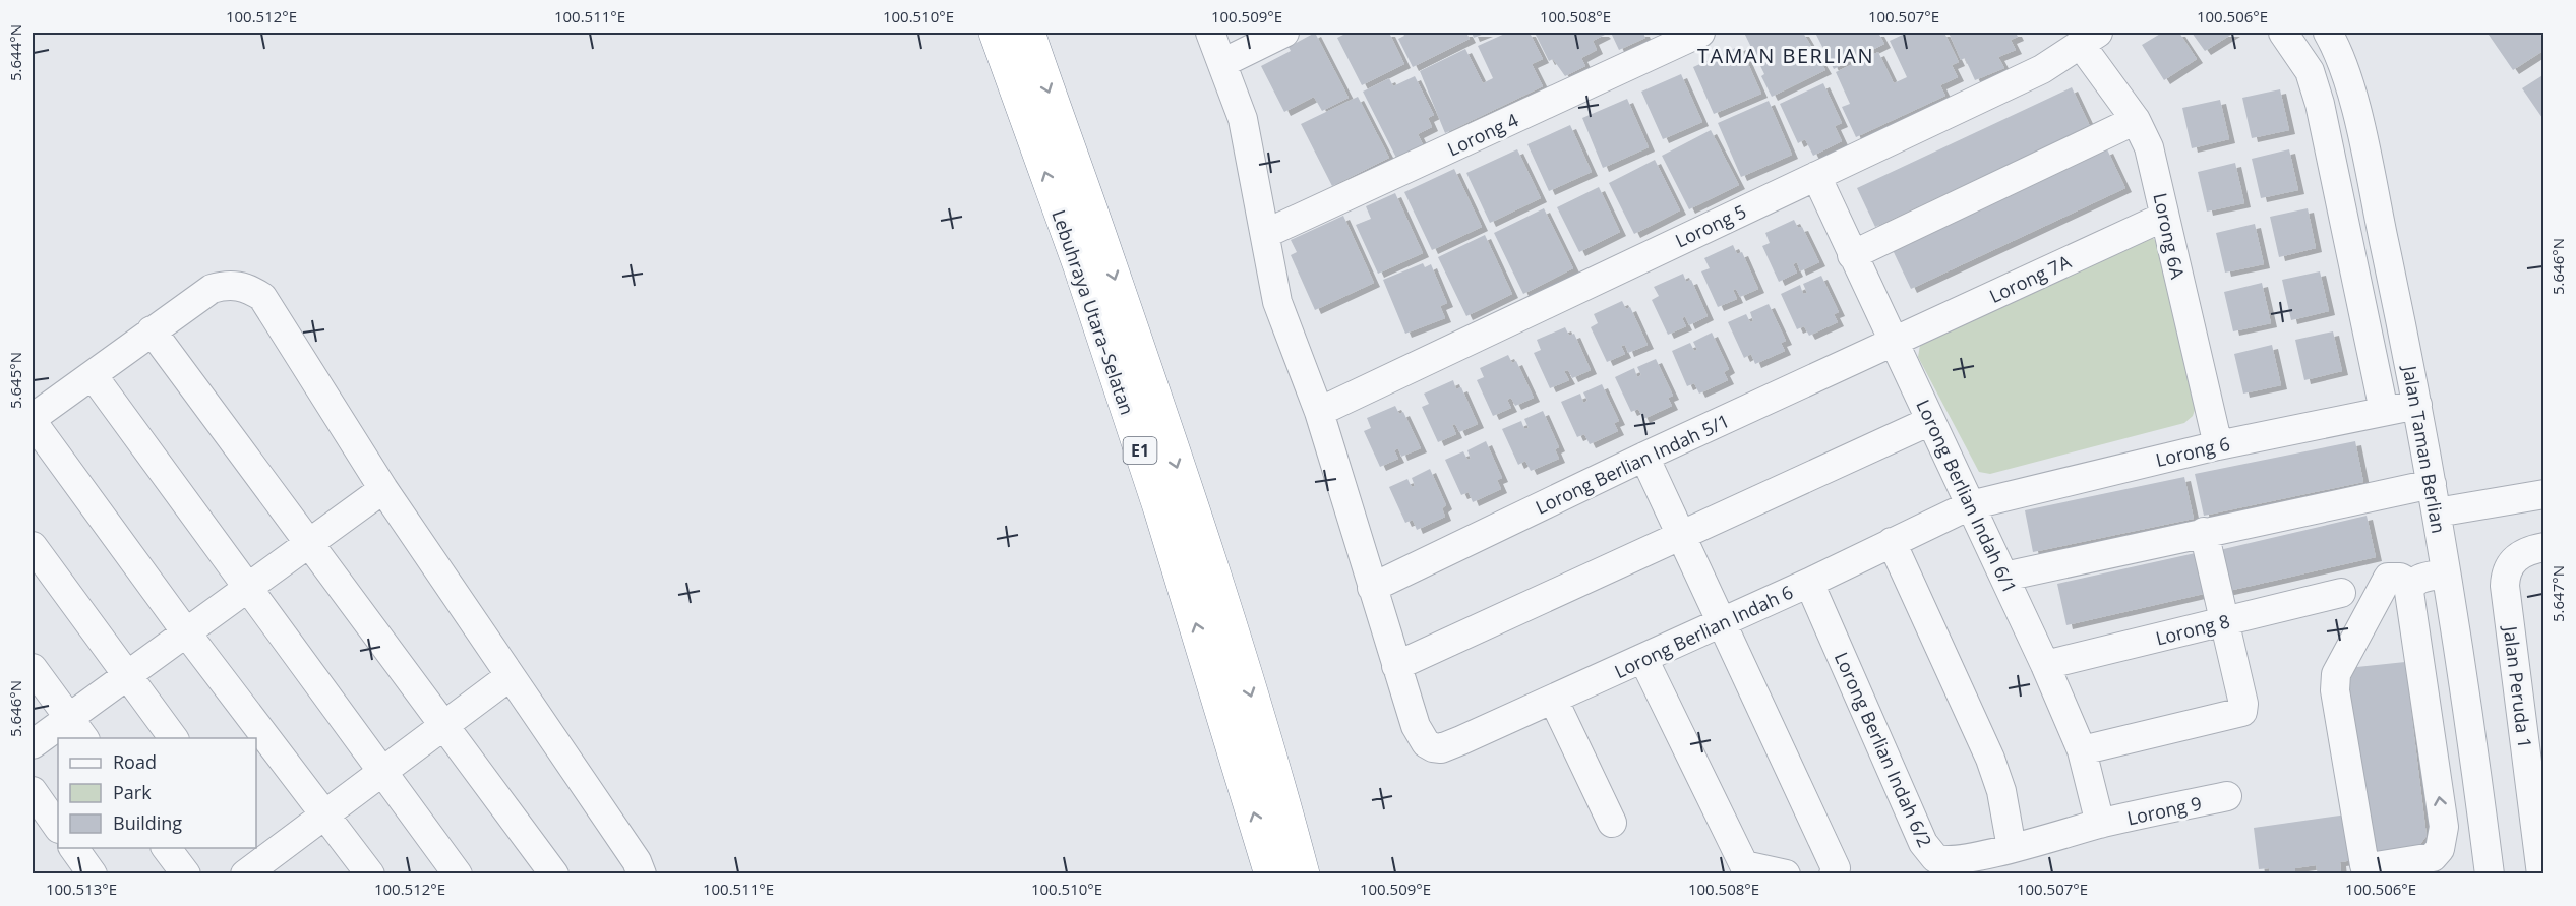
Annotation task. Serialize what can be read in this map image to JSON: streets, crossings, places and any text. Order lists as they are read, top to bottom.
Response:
{
  "streets": {
    "highway": ["Lebuhraya Utara–Selatan", "E1"],
    "street": [
      "Lorong 4",
      "Lorong 5",
      "Lorong 6A",
      "Lorong 7A",
      "Jalan Taman Berlian",
      "Lorong 6",
      "Lorong Berlian Indah 5/1",
      "Lorong Berlian Indah 6/1",
      "Lorong 8",
      "Lorong Berlian Indah 6",
      "Jalan Peruda 1",
      "Lorong Berlian Indah 6/2",
      "Lorong 9"
    ]
  },
  "crossings": [
    ["Lorong 5", "Lorong 6A"],
    ["Lorong 5", "Lorong Berlian Indah 6/1"],
    ["Lorong 6A", "Lorong 7A"],
    ["Lorong 6A", "Lorong 6"],
    ["Lorong 7A", "Lorong Berlian Indah 5/1"],
    ["Lorong 7A", "Lorong Berlian Indah 6/1"],
    ["Jalan Taman Berlian", "Lorong 6"],
    ["Lorong 6", "Lorong Berlian Indah 6/1"],
    ["Lorong 6", "Lorong Berlian Indah 6"],
    ["Lorong Berlian Indah 5/1", "Lorong Berlian Indah 6/1"],
    ["Lorong Berlian Indah 6/1", "Lorong 8"],
    ["Lorong Berlian Indah 6/1", "Lorong Berlian Indah 6"],
    ["Lorong Berlian Indah 6/1", "Lorong Berlian Indah 6/2"],
    ["Lorong Berlian Indah 6/1", "Lorong 9"],
    ["Lorong Berlian Indah 6", "Lorong Berlian Indah 6/2"],
    ["Lorong Berlian Indah 6/2", "Lorong 9"]
  ],
  "districts": ["TAMAN BERLIAN"],
  "legend": ["Road", "Park", "Building"],
  "coordinates": [
    "100.512°E",
    "100.511°E",
    "100.510°E",
    "100.509°E",
    "100.508°E",
    "100.507°E",
    "100.506°E",
    "5.644°N",
    "5.646°N",
    "5.645°N",
    "5.647°N",
    "100.513°E"
  ]
}
